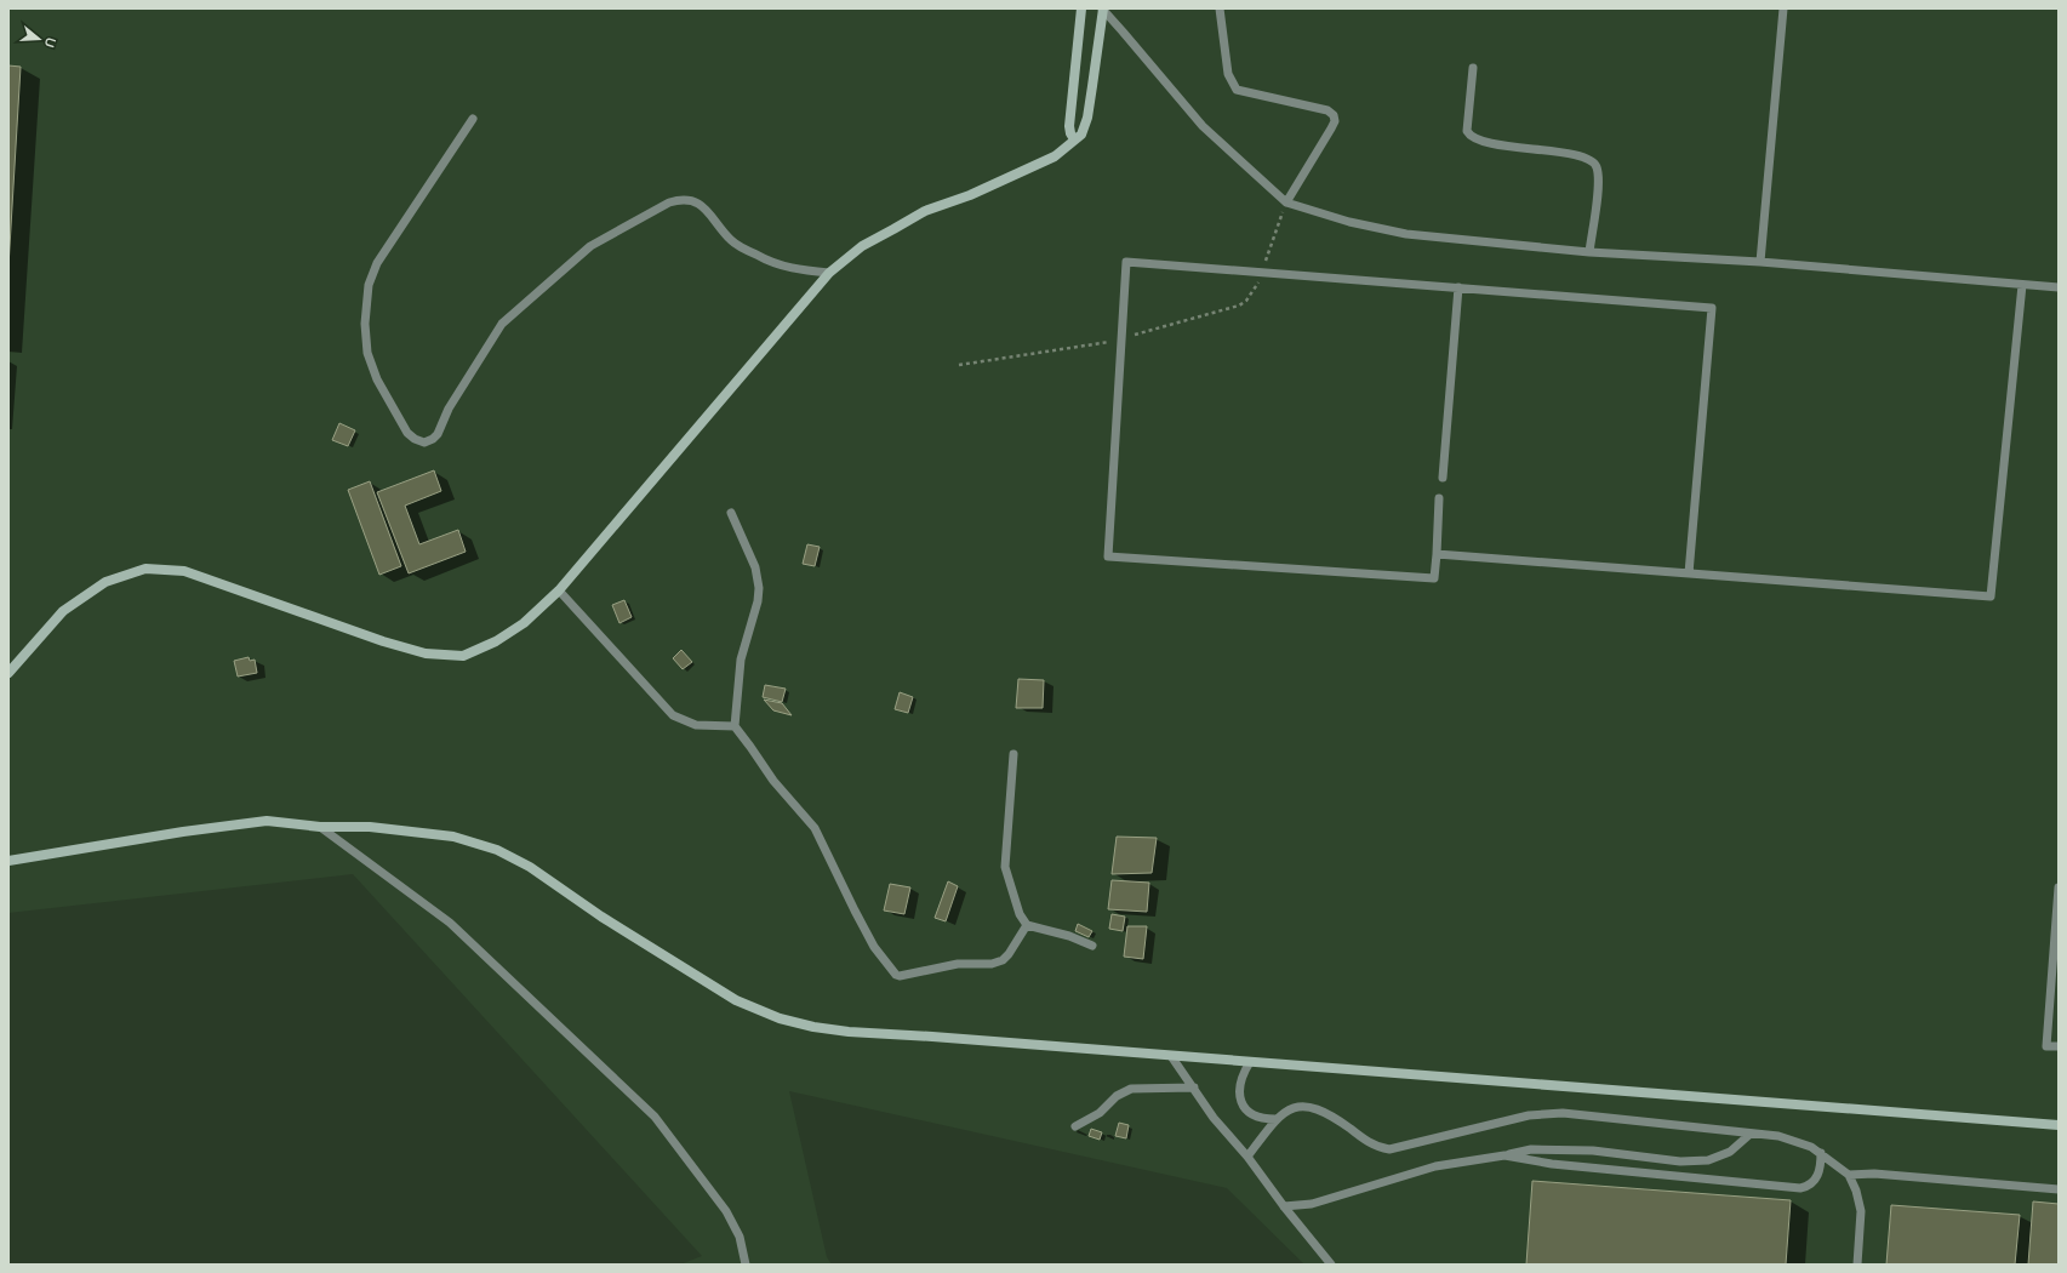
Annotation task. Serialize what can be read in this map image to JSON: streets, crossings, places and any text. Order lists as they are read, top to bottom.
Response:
{
  "north": "right"
}
